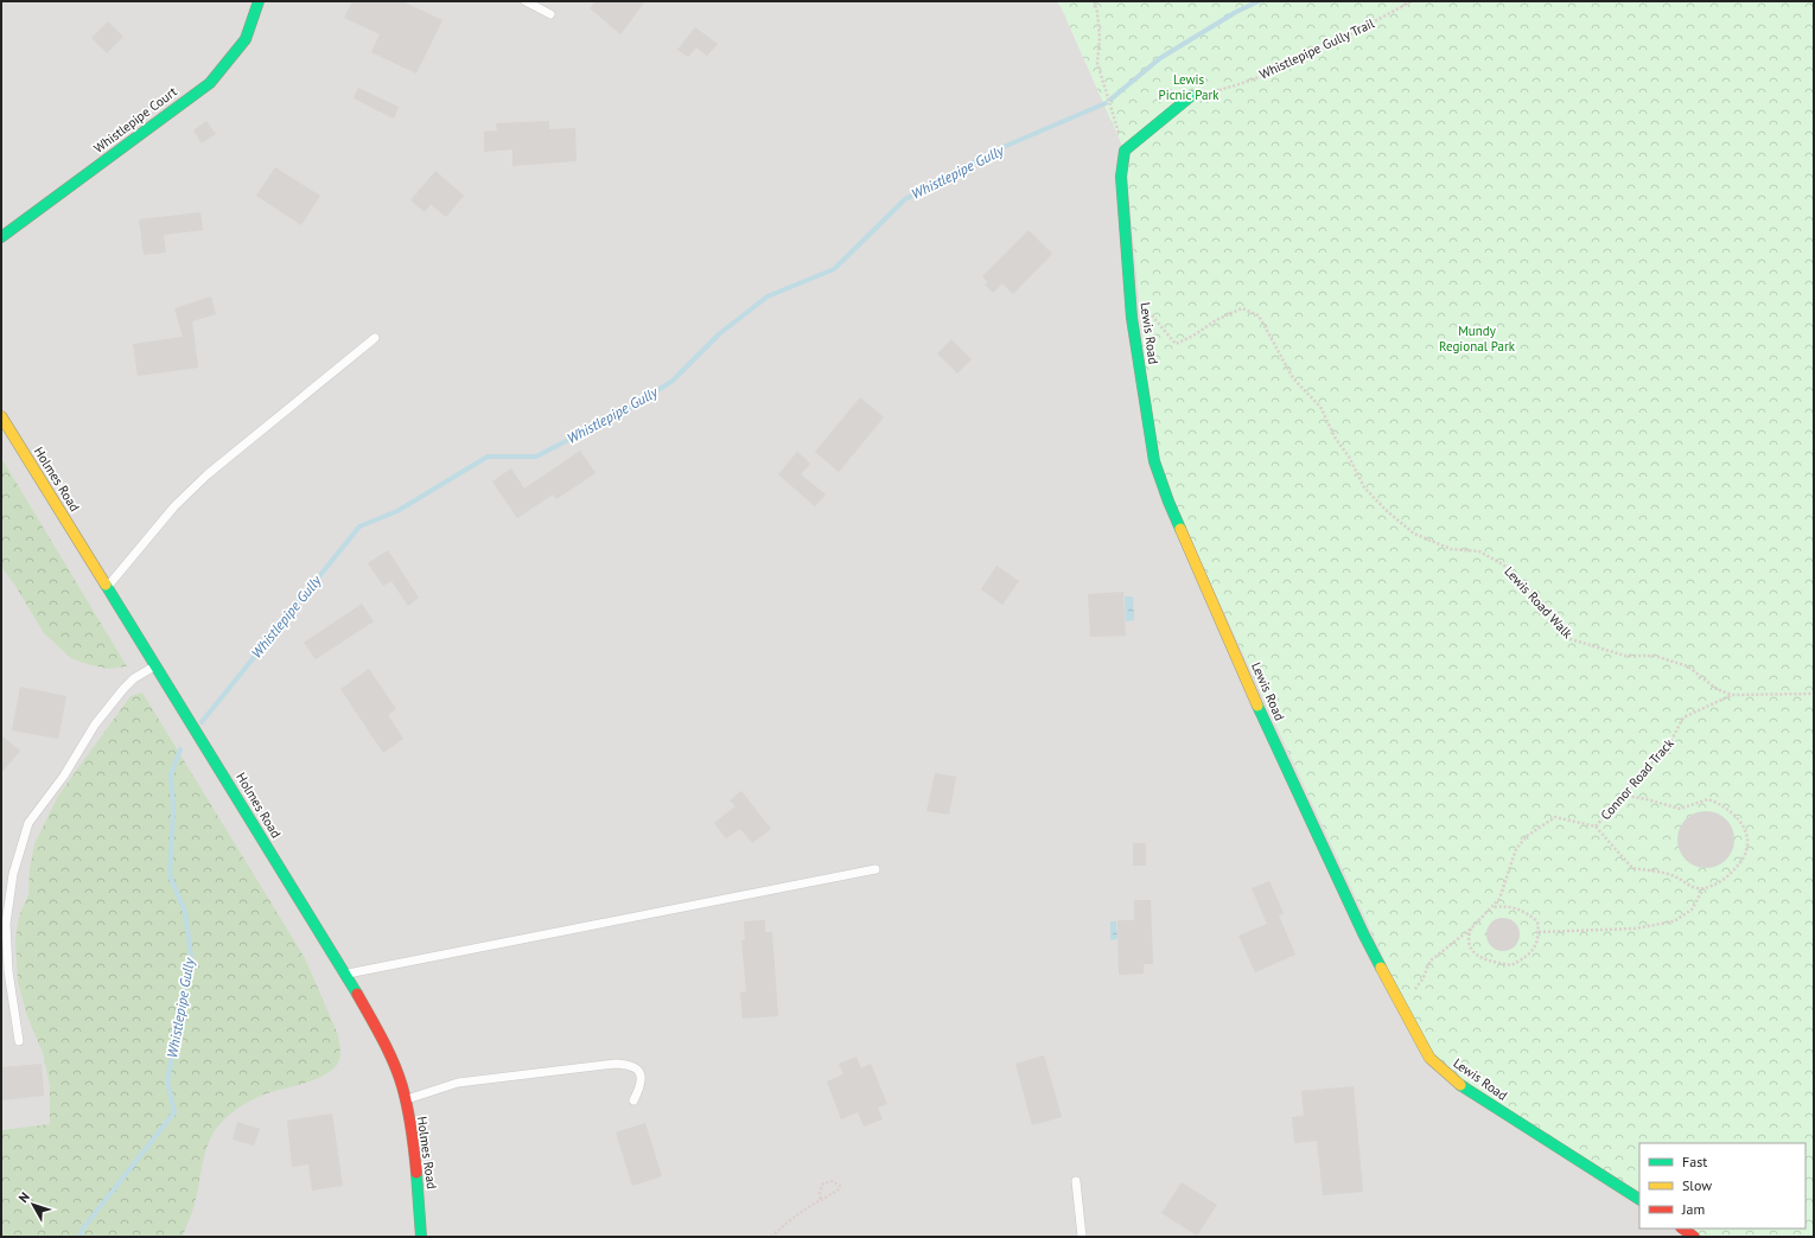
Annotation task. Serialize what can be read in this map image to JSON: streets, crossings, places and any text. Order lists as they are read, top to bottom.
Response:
{
  "streets": {
    "street": ["Whistlepipe Court", "Lewis Road", "Holmes Road"],
    "path": ["Whistlepipe Gully Trail", "Lewis Road Walk", "Connor Road Track"]
  },
  "crossings": [
    ["Lewis Road", "Connor Road Track"],
    ["Lewis Road Walk", "Connor Road Track"]
  ],
  "water": ["Whistlepipe Gully"],
  "parks": ["Lewis Picnic Park", "Mundy Regional Park"],
  "legend": ["Fast", "Slow", "Jam"],
  "north": "top left"
}
